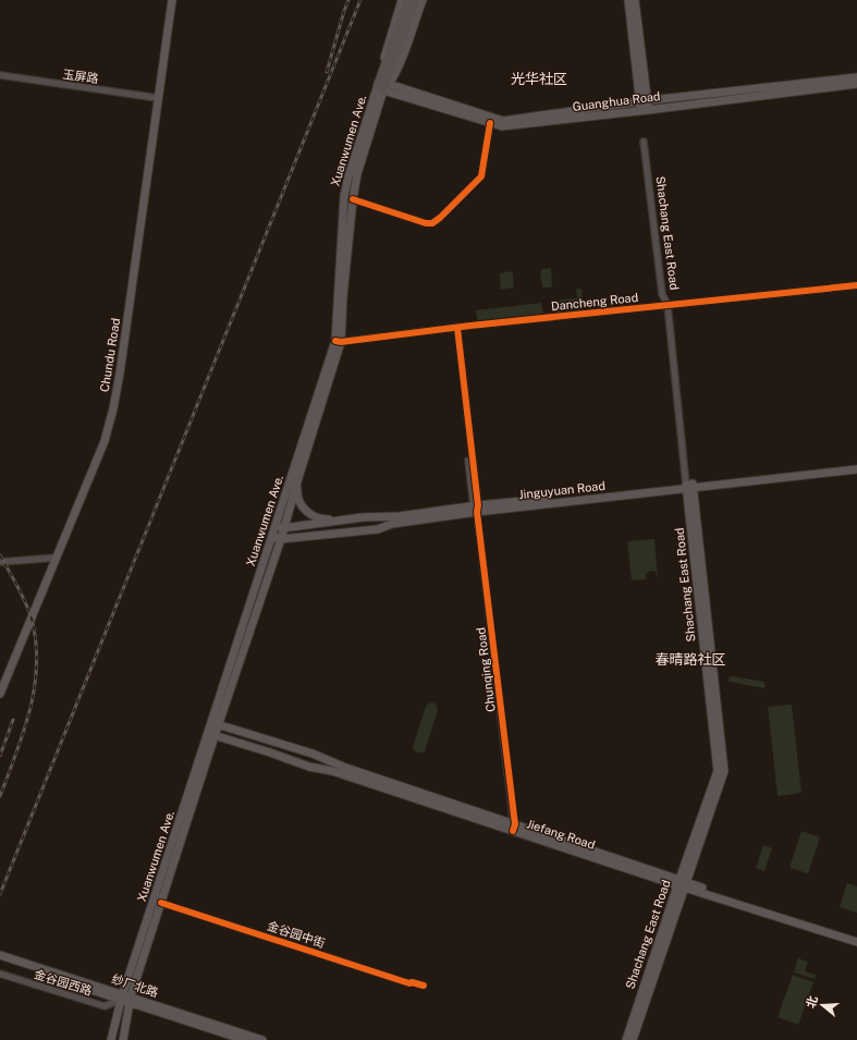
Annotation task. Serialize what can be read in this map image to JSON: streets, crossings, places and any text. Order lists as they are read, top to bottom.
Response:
{
  "streets": {
    "main road": [
      "Guanghua Road",
      "Xuanwumen Ave.",
      "Shachang East Road",
      "Chundu Road",
      "Jinguyuan Road",
      "Jiefang Road",
      "纱厂北路"
    ],
    "street": [
      "玉屏路",
      "Dancheng Road",
      "Chunqing Road",
      "金谷园中街",
      "金谷园西路"
    ]
  },
  "crossings": [
    ["玉屏路", "Chundu Road"],
    ["Guanghua Road", "Xuanwumen Ave."],
    ["Xuanwumen Ave.", "Dancheng Road"],
    ["Xuanwumen Ave.", "Jinguyuan Road"],
    ["Xuanwumen Ave.", "Jiefang Road"],
    ["Xuanwumen Ave.", "金谷园中街"],
    ["Xuanwumen Ave.", "金谷园西路"],
    ["Xuanwumen Ave.", "纱厂北路"],
    ["Shachang East Road", "Dancheng Road"],
    ["Shachang East Road", "Jinguyuan Road"],
    ["Shachang East Road", "Jiefang Road"],
    ["Dancheng Road", "Chunqing Road"],
    ["Jinguyuan Road", "Chunqing Road"],
    ["Chunqing Road", "Jiefang Road"],
    ["金谷园西路", "纱厂北路"]
  ],
  "districts": ["光华社区", "春晴路社区"],
  "north": "left"
}
